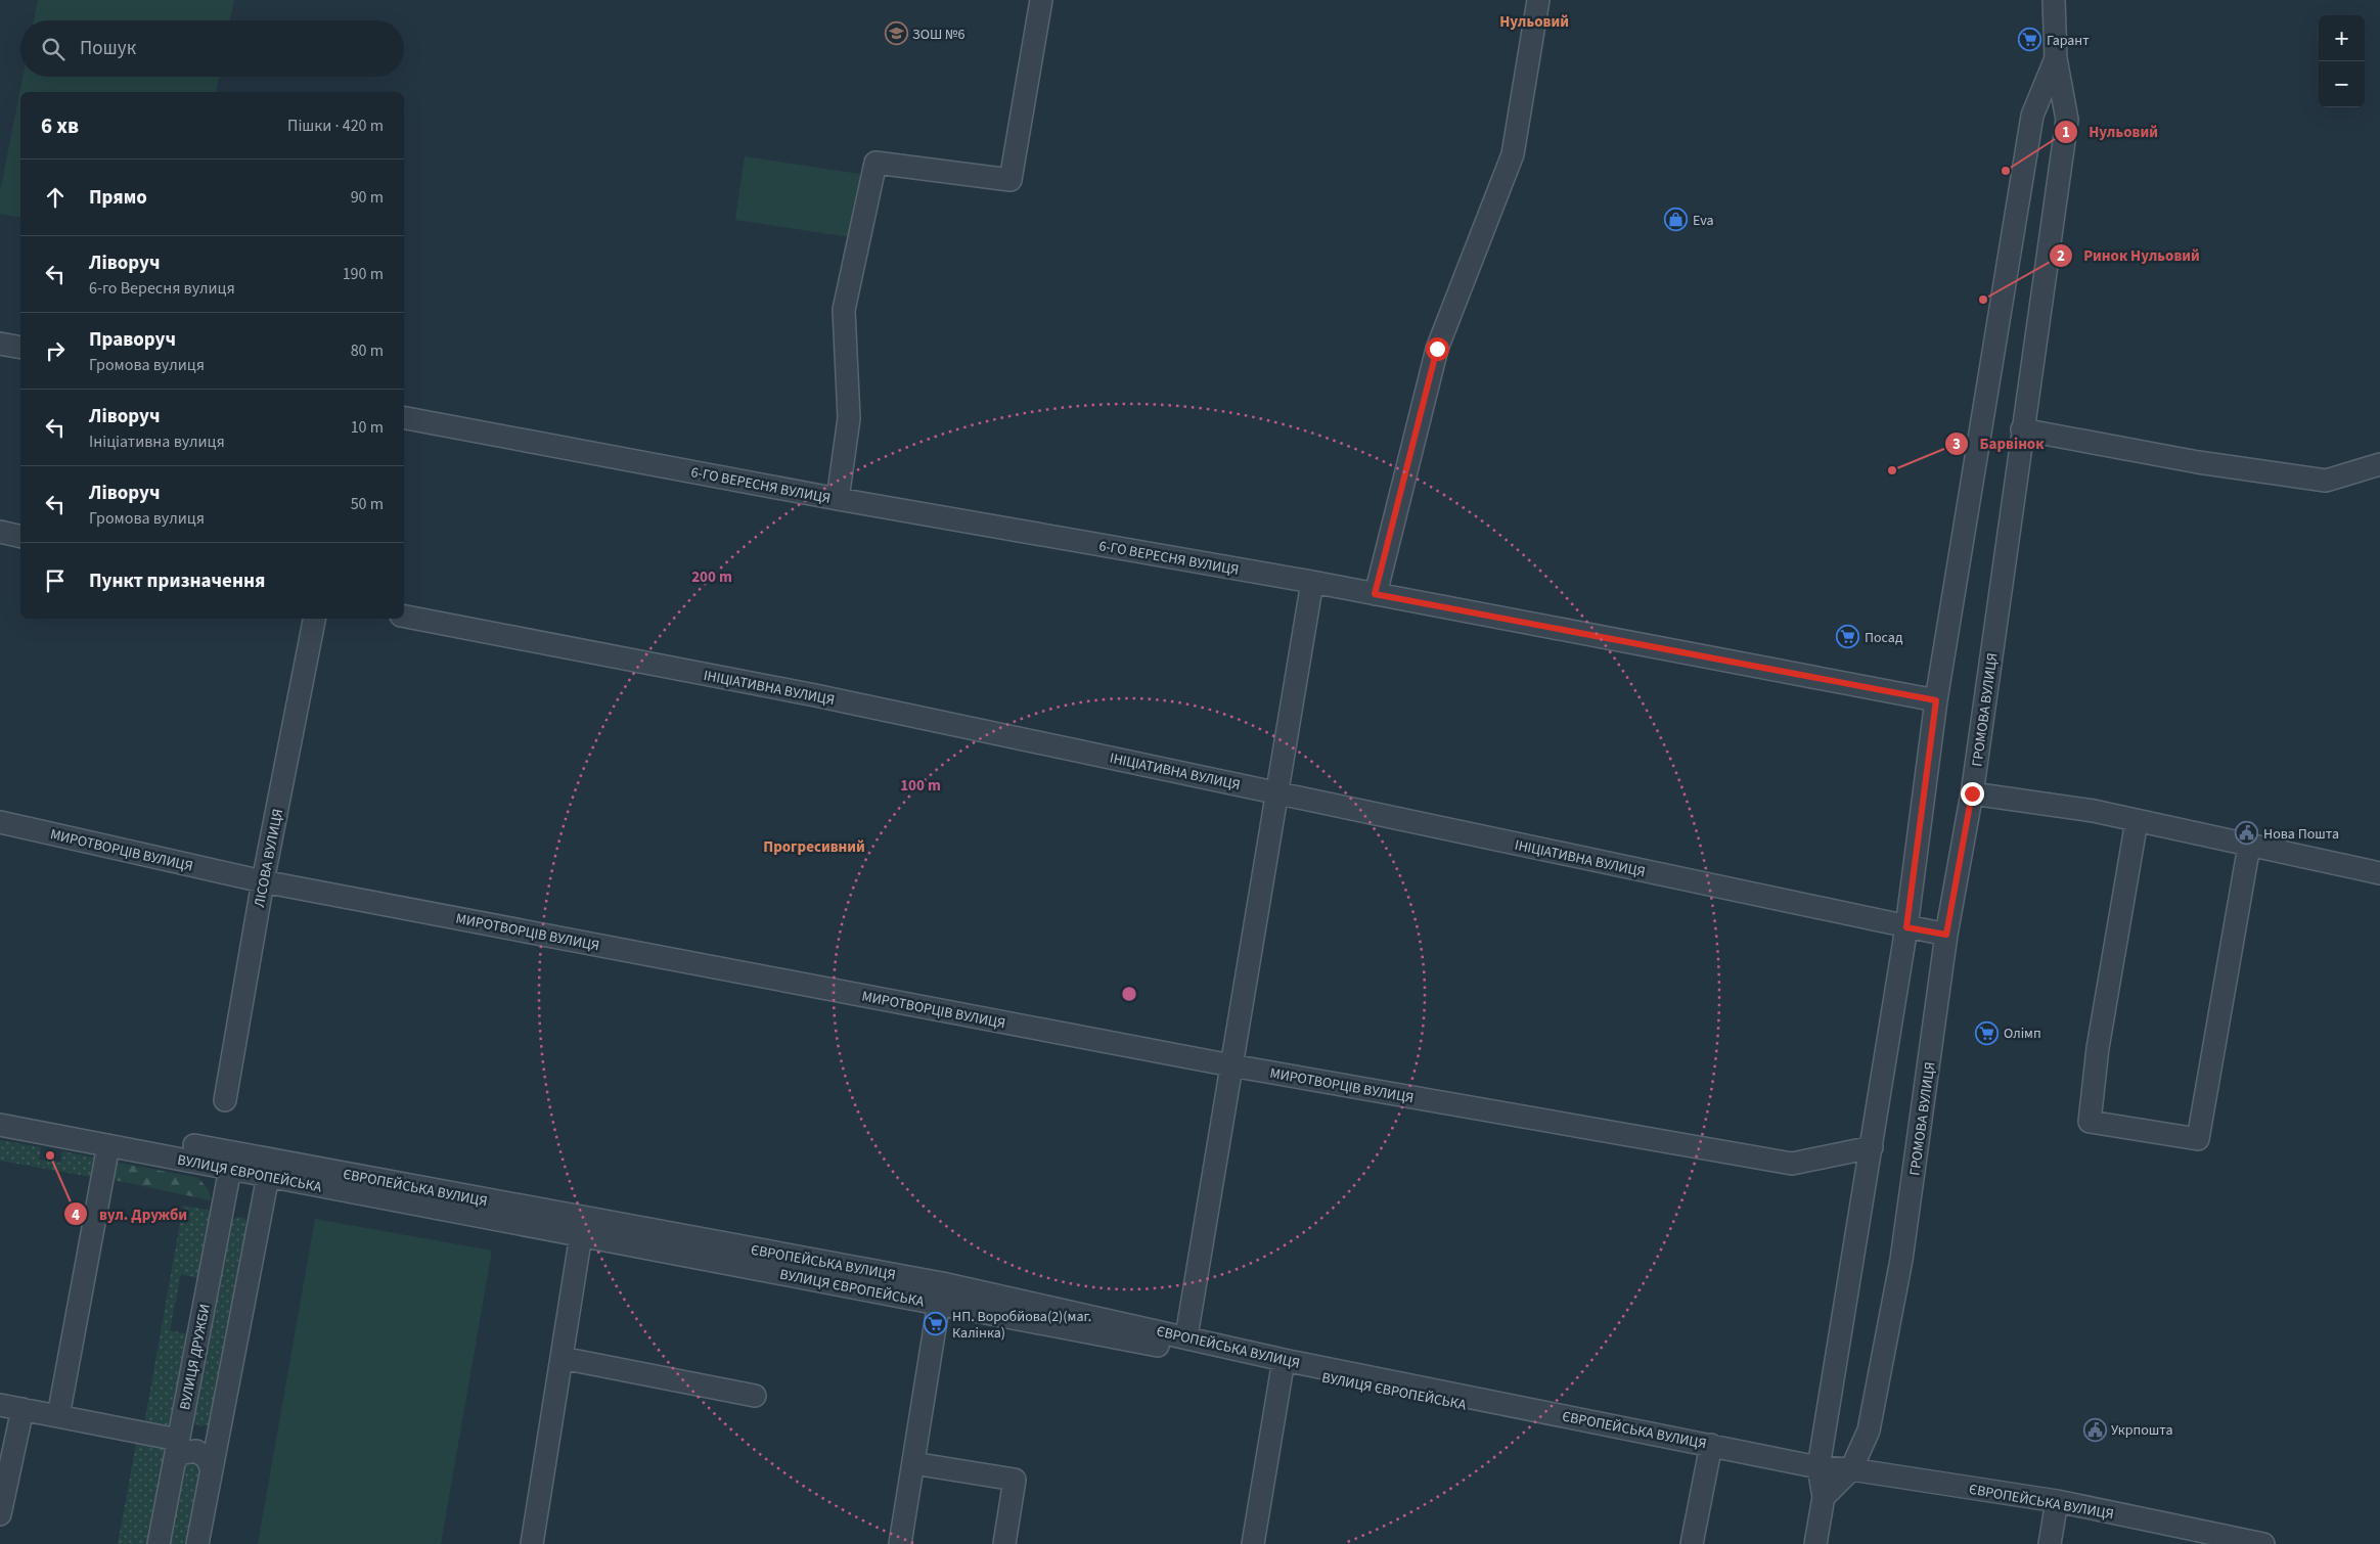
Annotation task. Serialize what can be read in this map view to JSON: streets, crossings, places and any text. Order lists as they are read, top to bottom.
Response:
{
  "streets": {
    "street": [
      "6-ГО ВЕРЕСНЯ ВУЛИЦЯ",
      "ІНІЦІАТИВНА ВУЛИЦЯ",
      "ГРОМОВА ВУЛИЦЯ",
      "МИРОТВОРЦІВ ВУЛИЦЯ",
      "ЛІСОВА ВУЛИЦЯ",
      "ВУЛИЦЯ ЄВРОПЕЙСЬКА",
      "ЄВРОПЕЙСЬКА ВУЛИЦЯ",
      "ВУЛИЦЯ ДРУЖБИ"
    ]
  },
  "crossings": [
    ["6-ГО ВЕРЕСНЯ ВУЛИЦЯ", "ГРОМОВА ВУЛИЦЯ"],
    ["ІНІЦІАТИВНА ВУЛИЦЯ", "ГРОМОВА ВУЛИЦЯ"],
    ["ГРОМОВА ВУЛИЦЯ", "МИРОТВОРЦІВ ВУЛИЦЯ"],
    ["ГРОМОВА ВУЛИЦЯ", "ЄВРОПЕЙСЬКА ВУЛИЦЯ"],
    ["МИРОТВОРЦІВ ВУЛИЦЯ", "ЛІСОВА ВУЛИЦЯ"],
    ["ВУЛИЦЯ ЄВРОПЕЙСЬКА", "ВУЛИЦЯ ДРУЖБИ"]
  ],
  "districts": ["Нульовий", "Прогресивний"],
  "places": {
    "school or university": ["ЗОШ №6"],
    "supermarket": [
      "Гарант",
      "Посад",
      "Олімп",
      "НП. Воробйова(2)(маг. Калінка)"
    ],
    "other": [
      "Нульовий",
      "Ринок Нульовий",
      "Барвінок",
      "вул. Дружби"
    ],
    "shop": ["Eva"],
    "public building": ["Нова Пошта", "Укрпошта"]
  },
  "page": {
    "map_buttons": ["+", "−"],
    "search": "Пошук",
    "heading": ["6 хв", "Пішки · 420 m"],
    "list": [
      ["Прямо", "90 m"],
      ["Ліворуч", "6-го Вересня вулиця", "190 m"],
      ["Праворуч", "Громова вулиця", "80 m"],
      ["Ліворуч", "Ініціативна вулиця", "10 m"],
      ["Ліворуч", "Громова вулиця", "50 m"],
      "Пункт призначення"
    ]
  },
  "rings": ["200 m", "100 m"]
}
